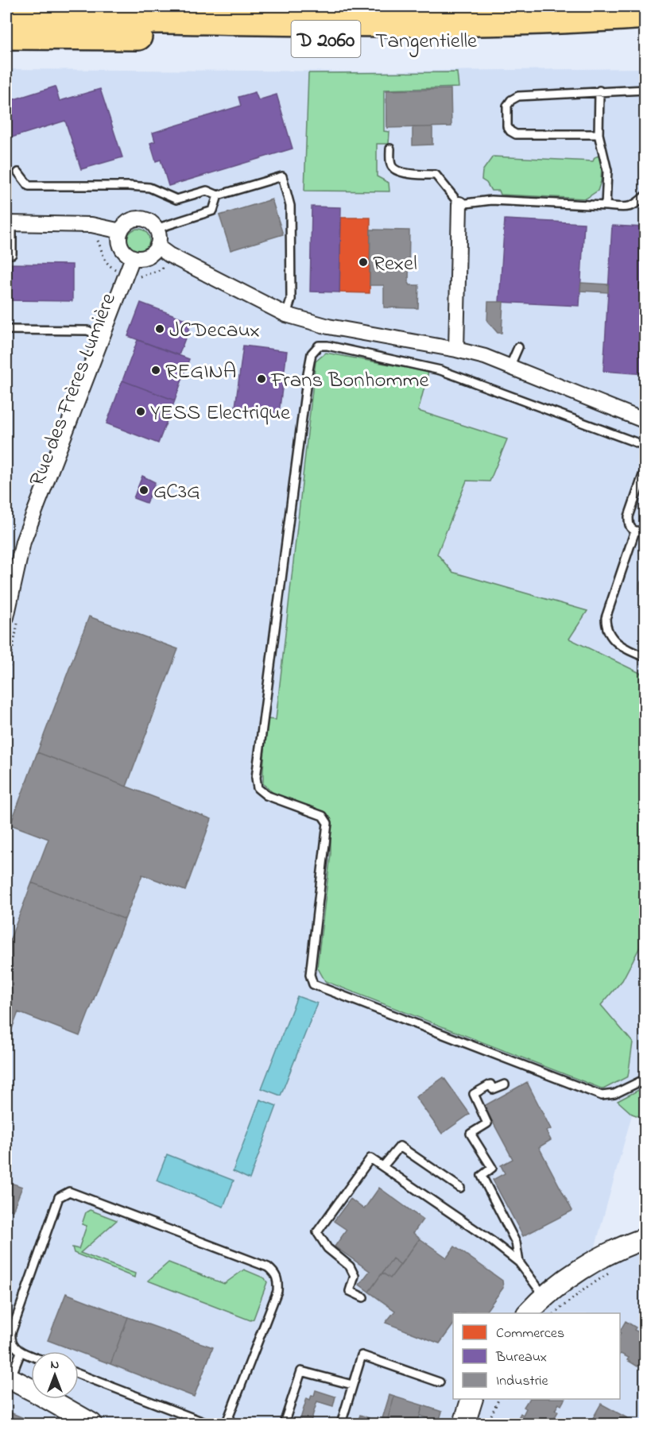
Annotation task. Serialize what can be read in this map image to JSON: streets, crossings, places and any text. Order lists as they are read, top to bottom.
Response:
{
  "streets": {
    "highway": ["D 2060", "Tangentielle"],
    "street": ["Rue des Frères Lumière"]
  },
  "places": [
    "Rexel",
    "JCDecaux",
    "REGINA",
    "Frans Bonhomme",
    "YESS Electrique",
    "GC3G"
  ],
  "legend": ["Commerces", "Bureaux", "Industrie"],
  "north": "top"
}
